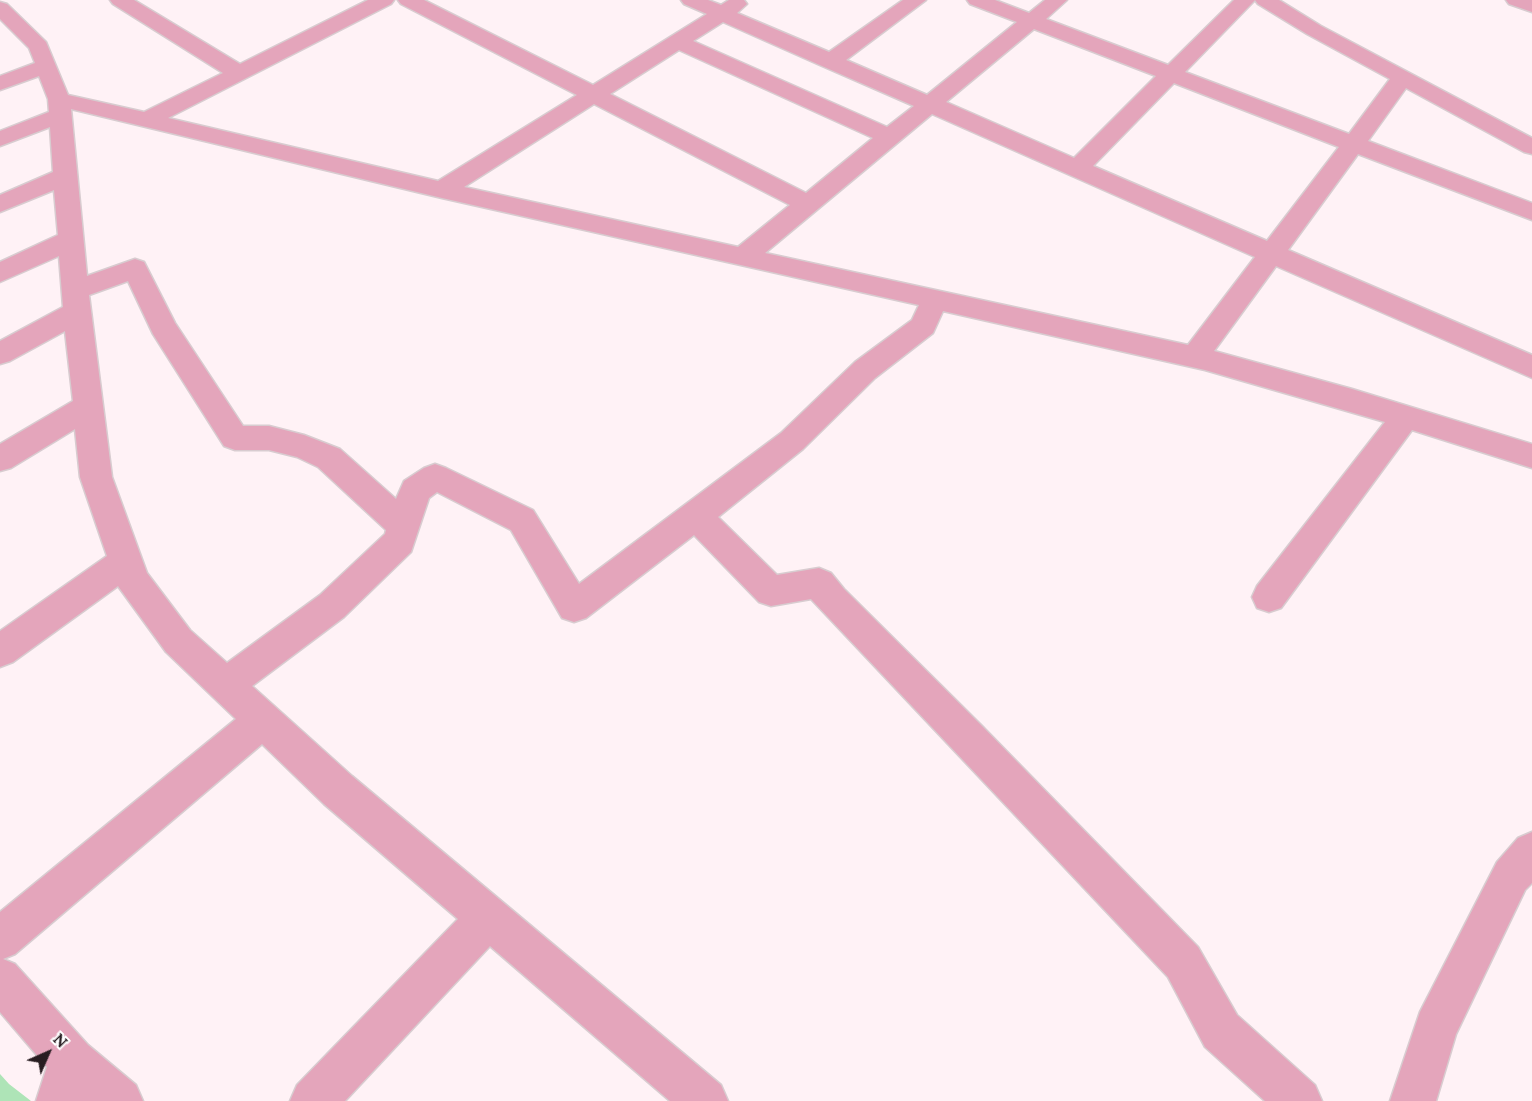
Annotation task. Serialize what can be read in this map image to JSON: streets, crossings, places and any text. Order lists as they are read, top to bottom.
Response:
{
  "north": "top right"
}
